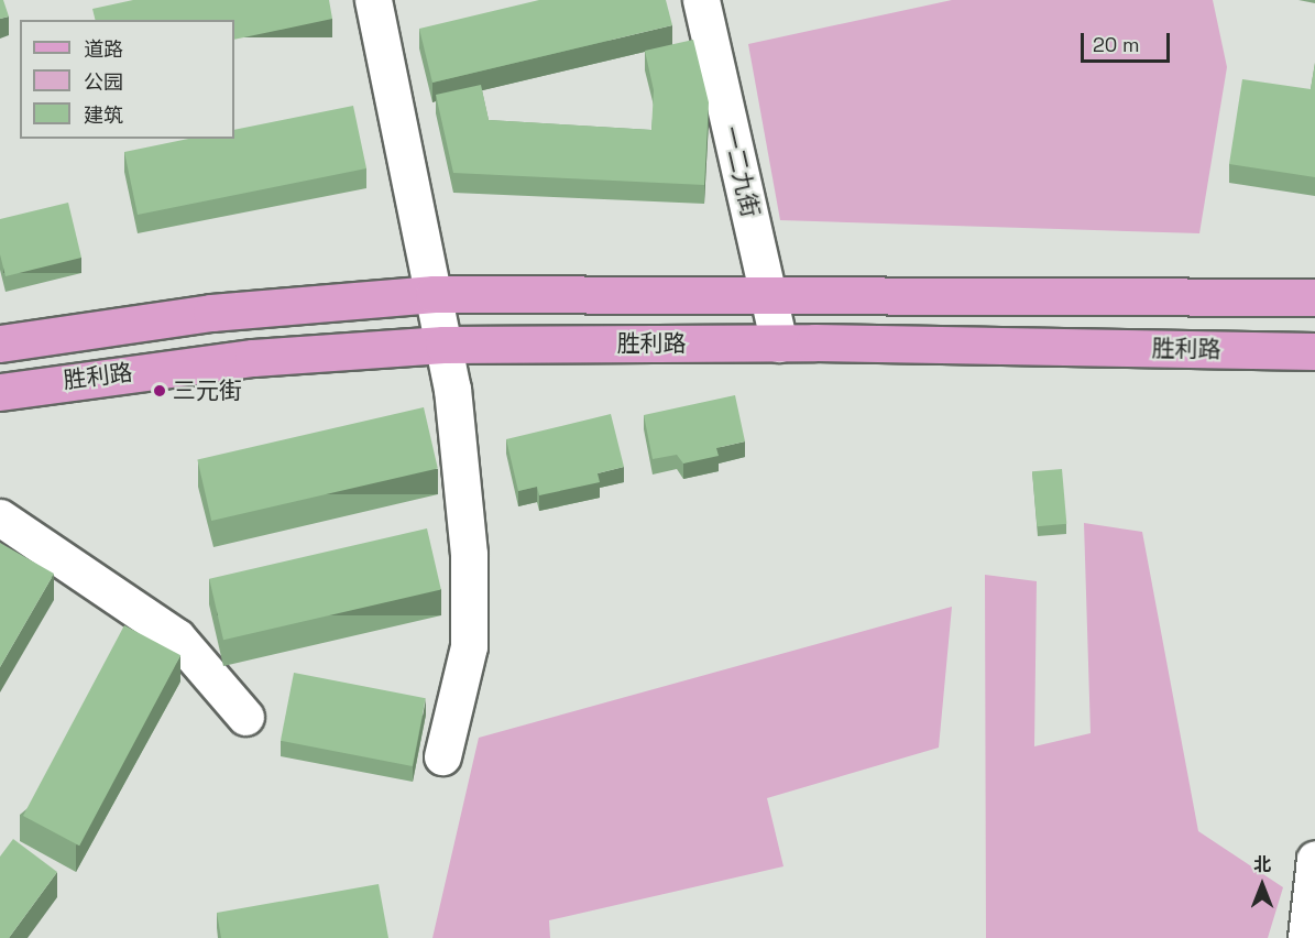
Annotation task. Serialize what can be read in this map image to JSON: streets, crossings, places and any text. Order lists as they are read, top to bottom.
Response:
{
  "streets": {
    "main road": ["胜利路"],
    "street": ["一二九街"]
  },
  "crossings": [
    ["一二九街", "胜利路"]
  ],
  "places": ["三元街"],
  "legend": ["道路", "公园", "建筑"],
  "scale_bar": "20 m",
  "north": "top"
}
